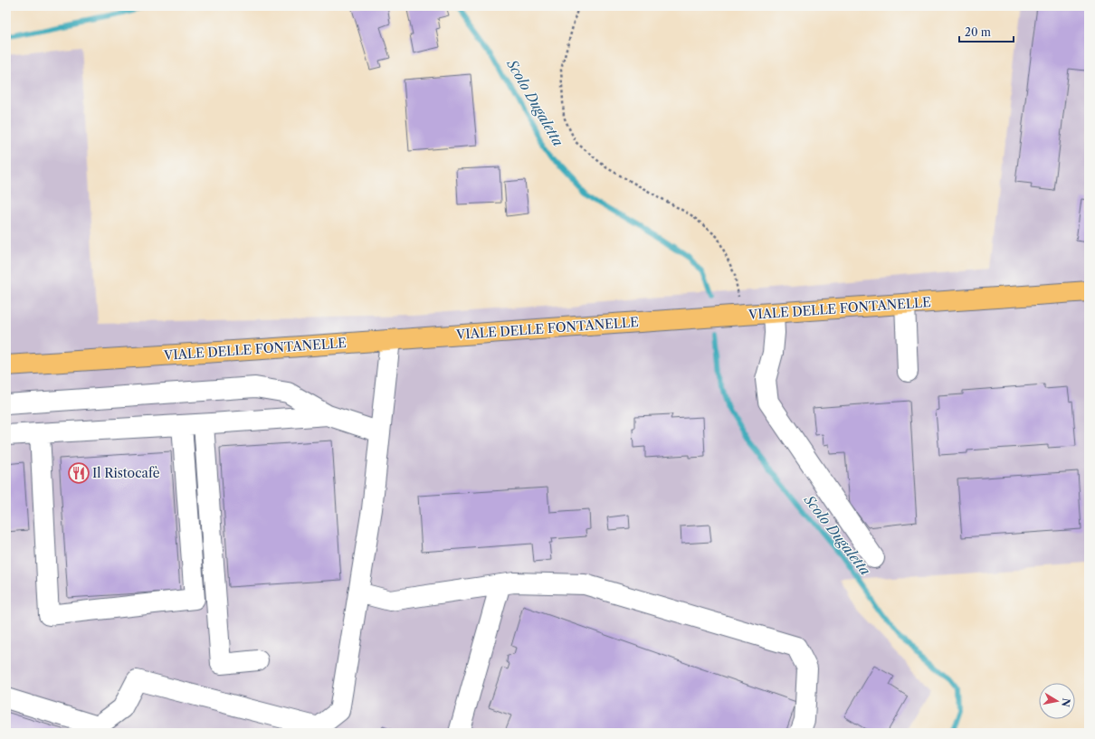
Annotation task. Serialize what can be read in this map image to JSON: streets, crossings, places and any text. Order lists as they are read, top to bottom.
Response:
{
  "streets": {
    "main road": ["VIALE DELLE FONTANELLE"]
  },
  "water": ["Scolo Dugaletta"],
  "places": {
    "restaurant": ["Il Ristocafè"]
  },
  "scale_bar": "20 m",
  "north": "right"
}
